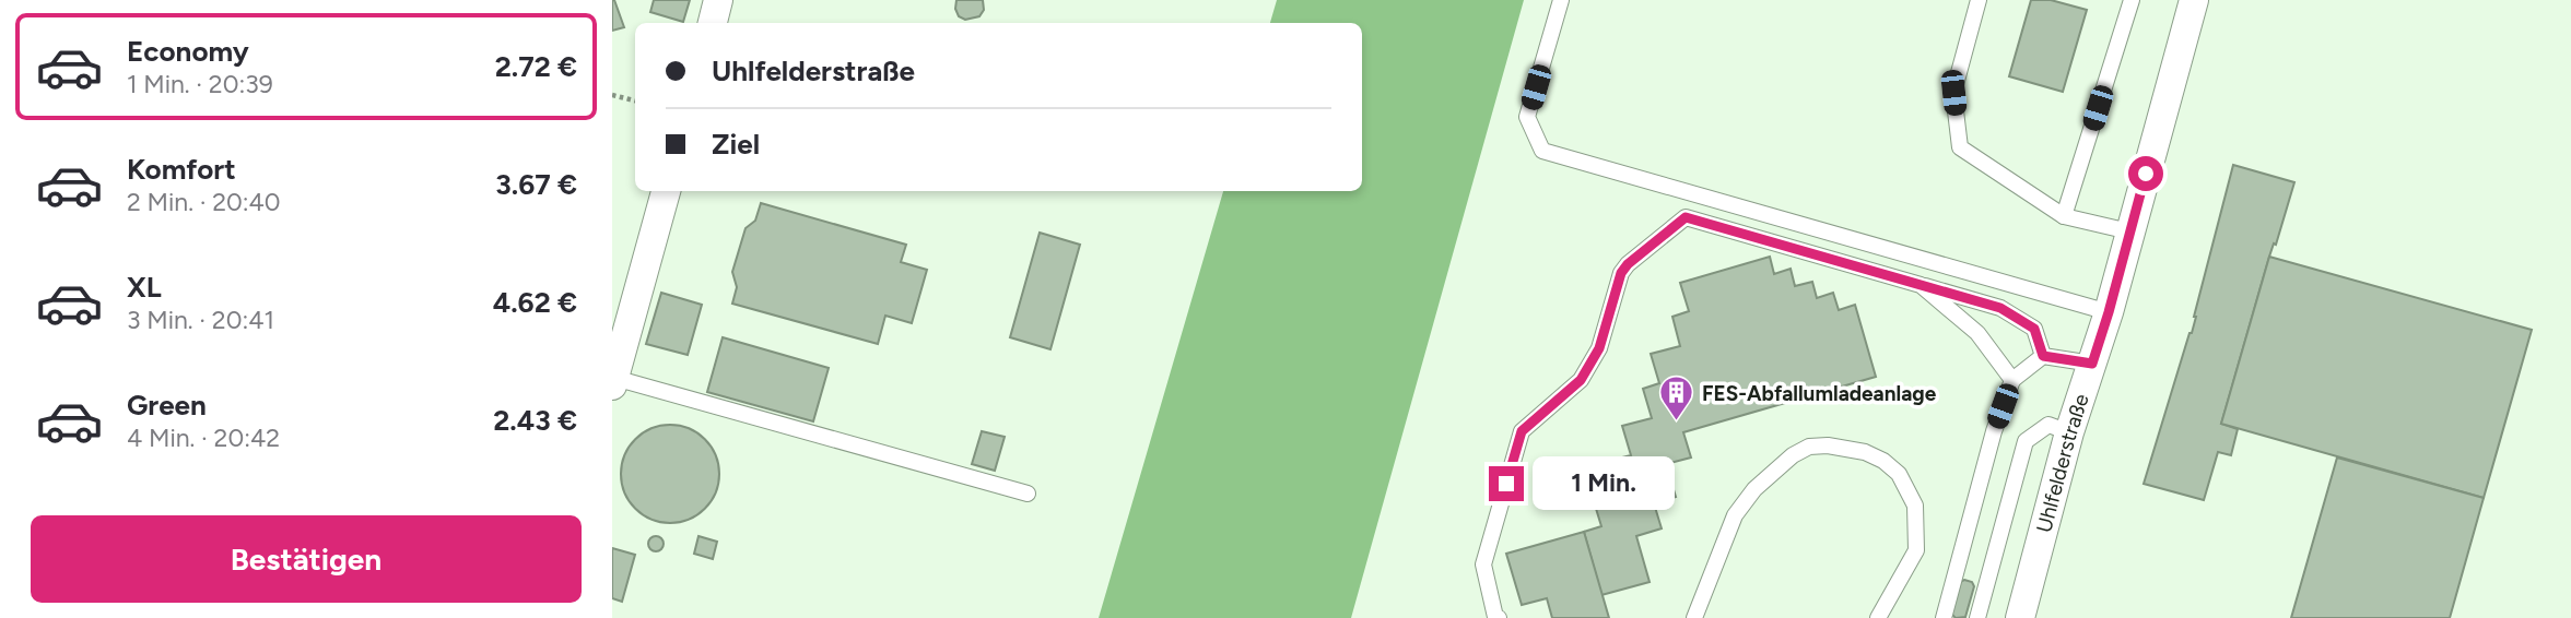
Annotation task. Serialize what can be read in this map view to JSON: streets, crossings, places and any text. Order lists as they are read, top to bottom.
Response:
{
  "streets": {
    "street": ["Uhlfelderstraße"]
  },
  "places": {
    "building": ["FES-Abfallumladeanlage"]
  },
  "page": {
    "list": [
      {
        "name": "Economy",
        "note": "1 Min. · 20:39",
        "value": "2.72 €"
      },
      {
        "name": "Komfort",
        "note": "2 Min. · 20:40",
        "value": "3.67 €"
      },
      {
        "name": "XL",
        "note": "3 Min. · 20:41",
        "value": "4.62 €"
      },
      {
        "name": "Green",
        "note": "4 Min. · 20:42",
        "value": "2.43 €"
      }
    ],
    "banner": ["Uhlfelderstraße", "Ziel"],
    "bubble": "1 Min.",
    "buttons": "Bestätigen"
  }
}
